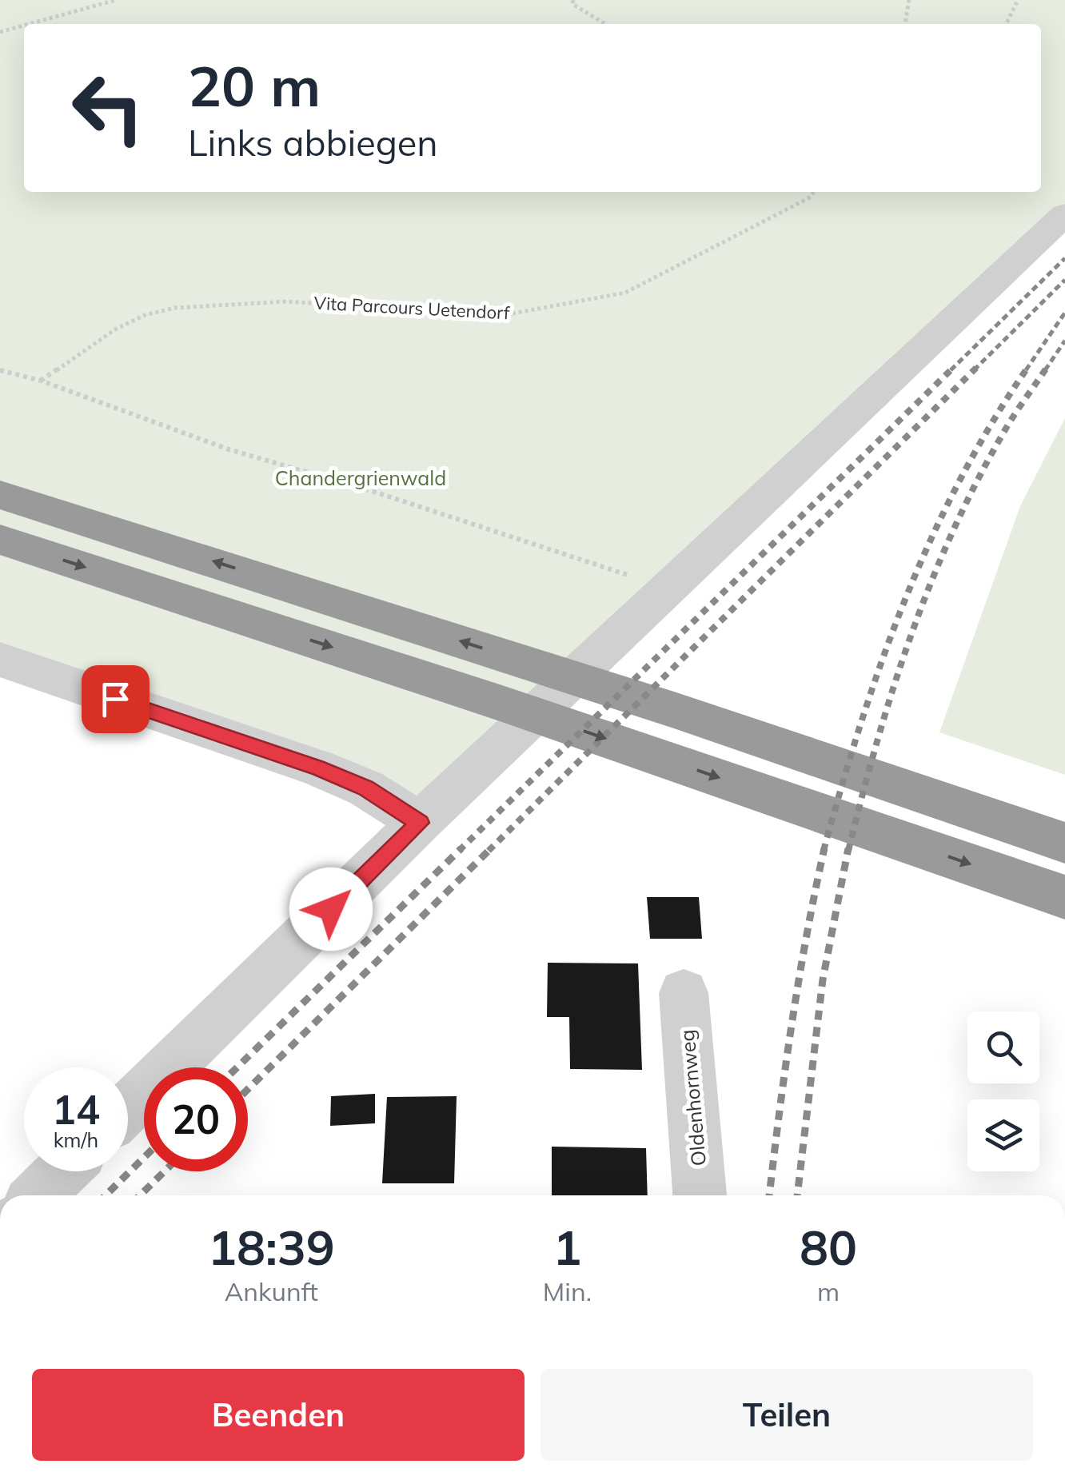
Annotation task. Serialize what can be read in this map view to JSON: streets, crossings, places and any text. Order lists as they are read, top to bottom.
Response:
{
  "streets": {
    "street": ["Oldenhornweg"],
    "path": ["Vita Parcours Uetendorf"]
  },
  "parks": ["Chandergrienwald"],
  "page": {
    "turn": ["20 m", "Links abbiegen"],
    "speed": "14 km/h",
    "limit": "20",
    "eta": [
      "18:39",
      "Ankunft",
      "1",
      "Min.",
      "80",
      "m"
    ],
    "buttons": ["Beenden", "Teilen"]
  }
}
